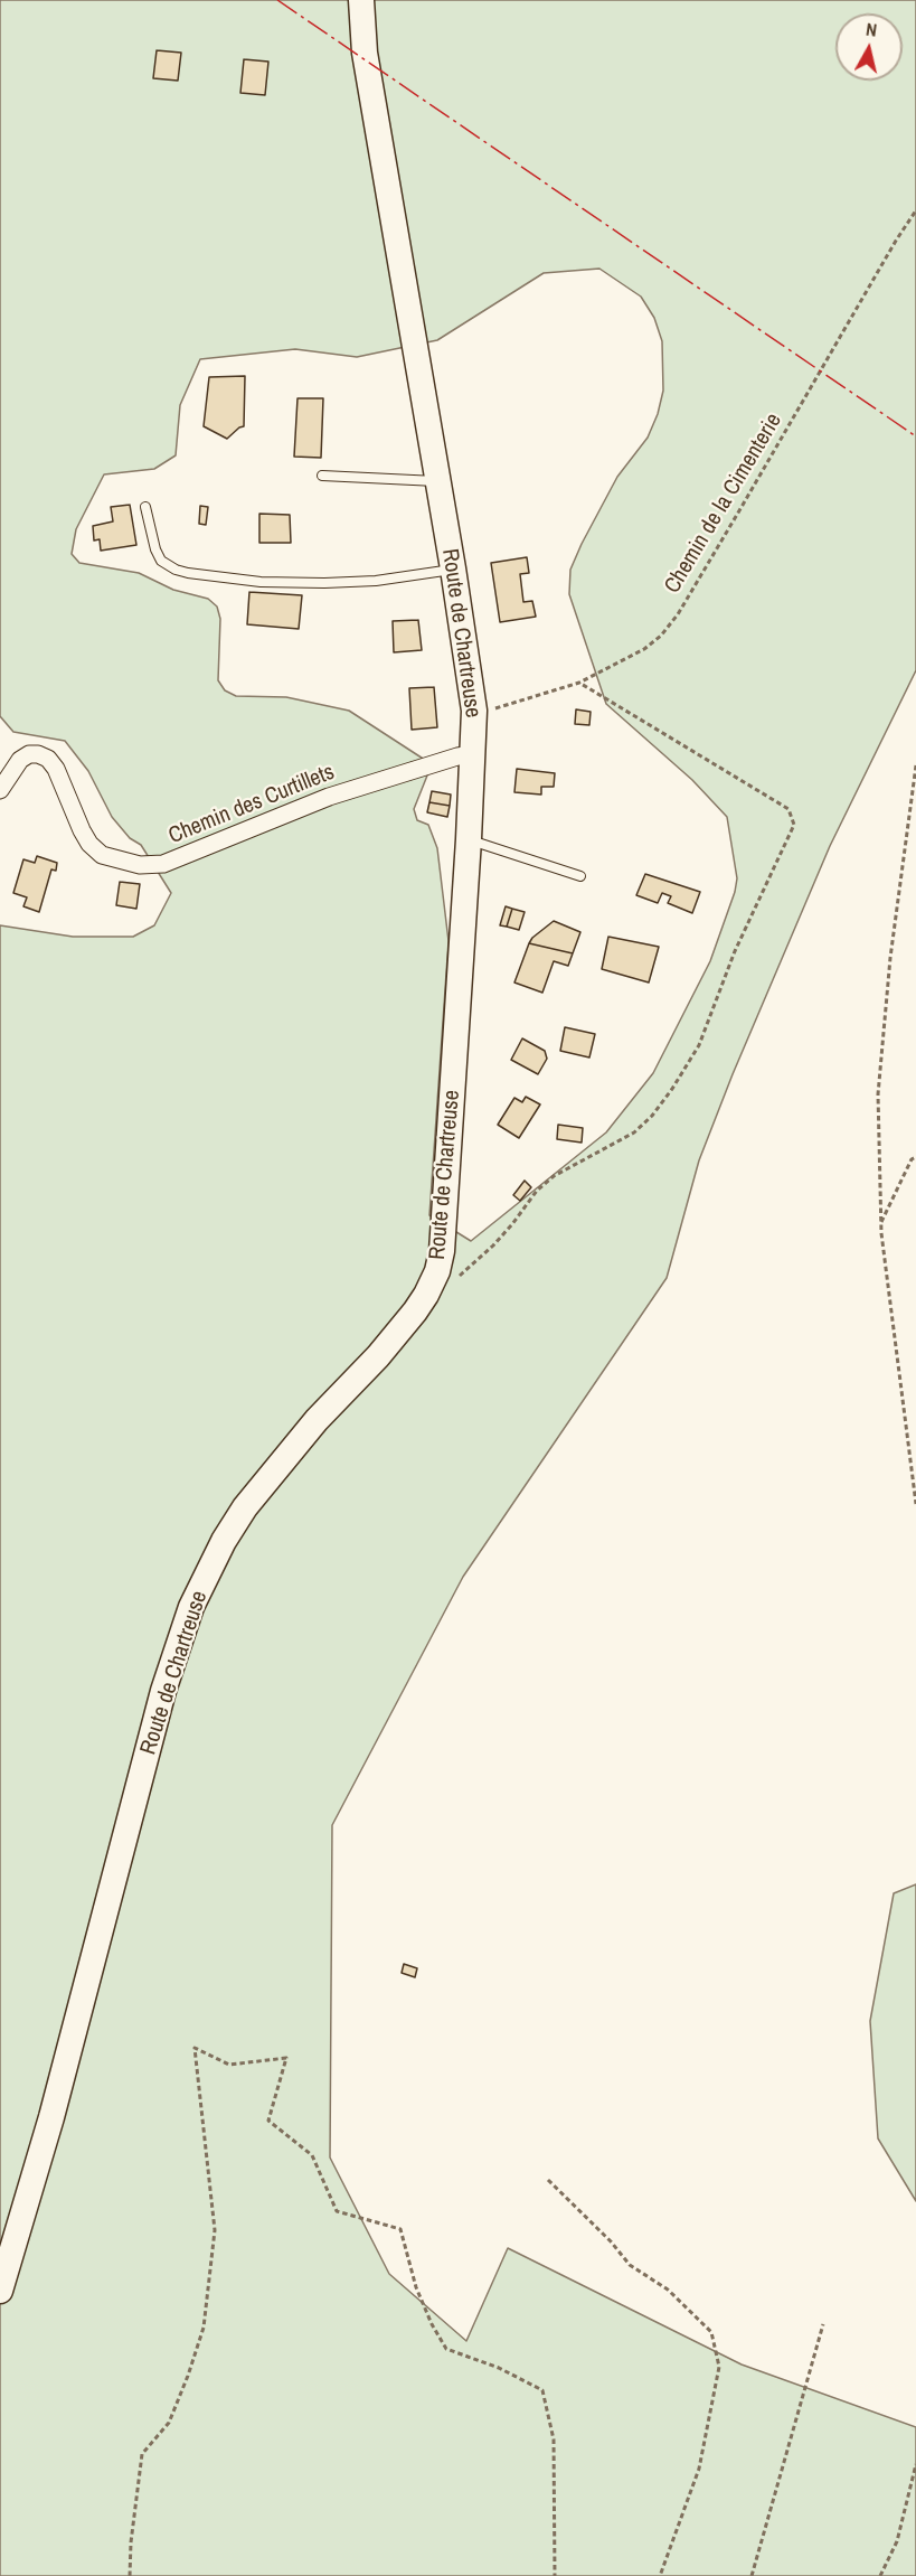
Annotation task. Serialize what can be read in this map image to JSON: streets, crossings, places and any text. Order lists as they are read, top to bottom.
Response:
{
  "streets": {
    "main road": ["Route de Chartreuse"],
    "street": ["Chemin des Curtillets"],
    "path": ["Chemin de la Cimenterie"]
  },
  "crossings": [
    ["Chemin de la Cimenterie", "Route de Chartreuse"],
    ["Route de Chartreuse", "Chemin des Curtillets"]
  ],
  "north": "top"
}
